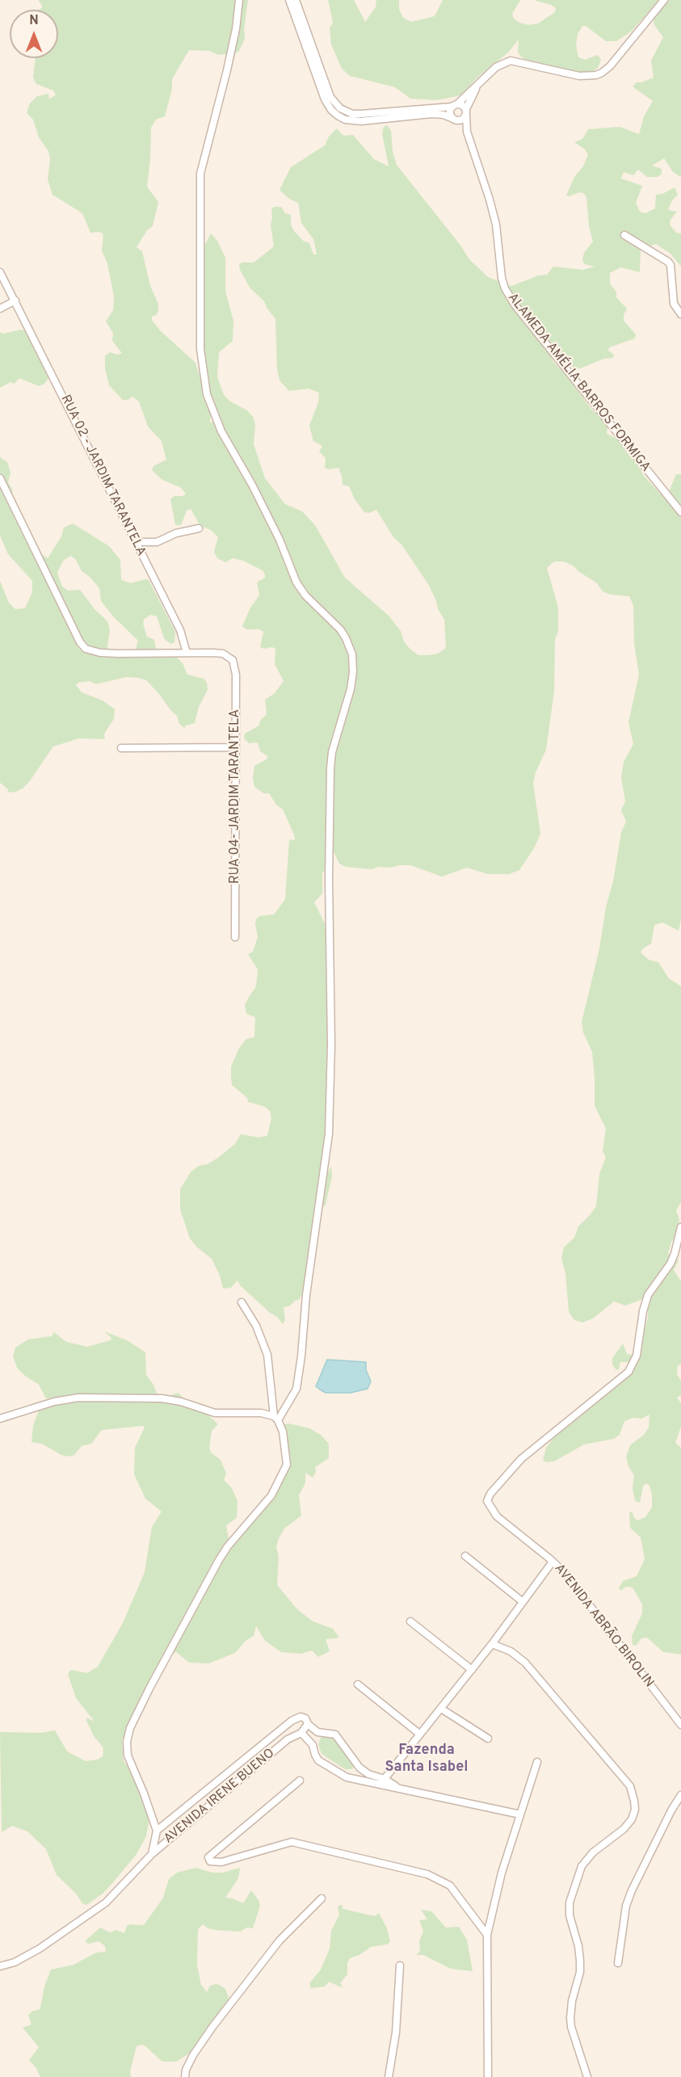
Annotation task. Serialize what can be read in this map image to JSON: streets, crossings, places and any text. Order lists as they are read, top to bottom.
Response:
{
  "streets": {
    "street": [
      "ALAMEDA AMÉLIA BARROS FORMIGA",
      "RUA 02 - JARDIM TARANTELA",
      "RUA 04- JARDIM TARANTELA",
      "AVENIDA ABRÃO BIROLIN",
      "AVENIDA IRENE BUENO"
    ]
  },
  "crossings": [
    ["RUA 02 - JARDIM TARANTELA", "RUA 04- JARDIM TARANTELA"]
  ],
  "districts": ["Fazenda Santa Isabel"],
  "north": "top"
}
